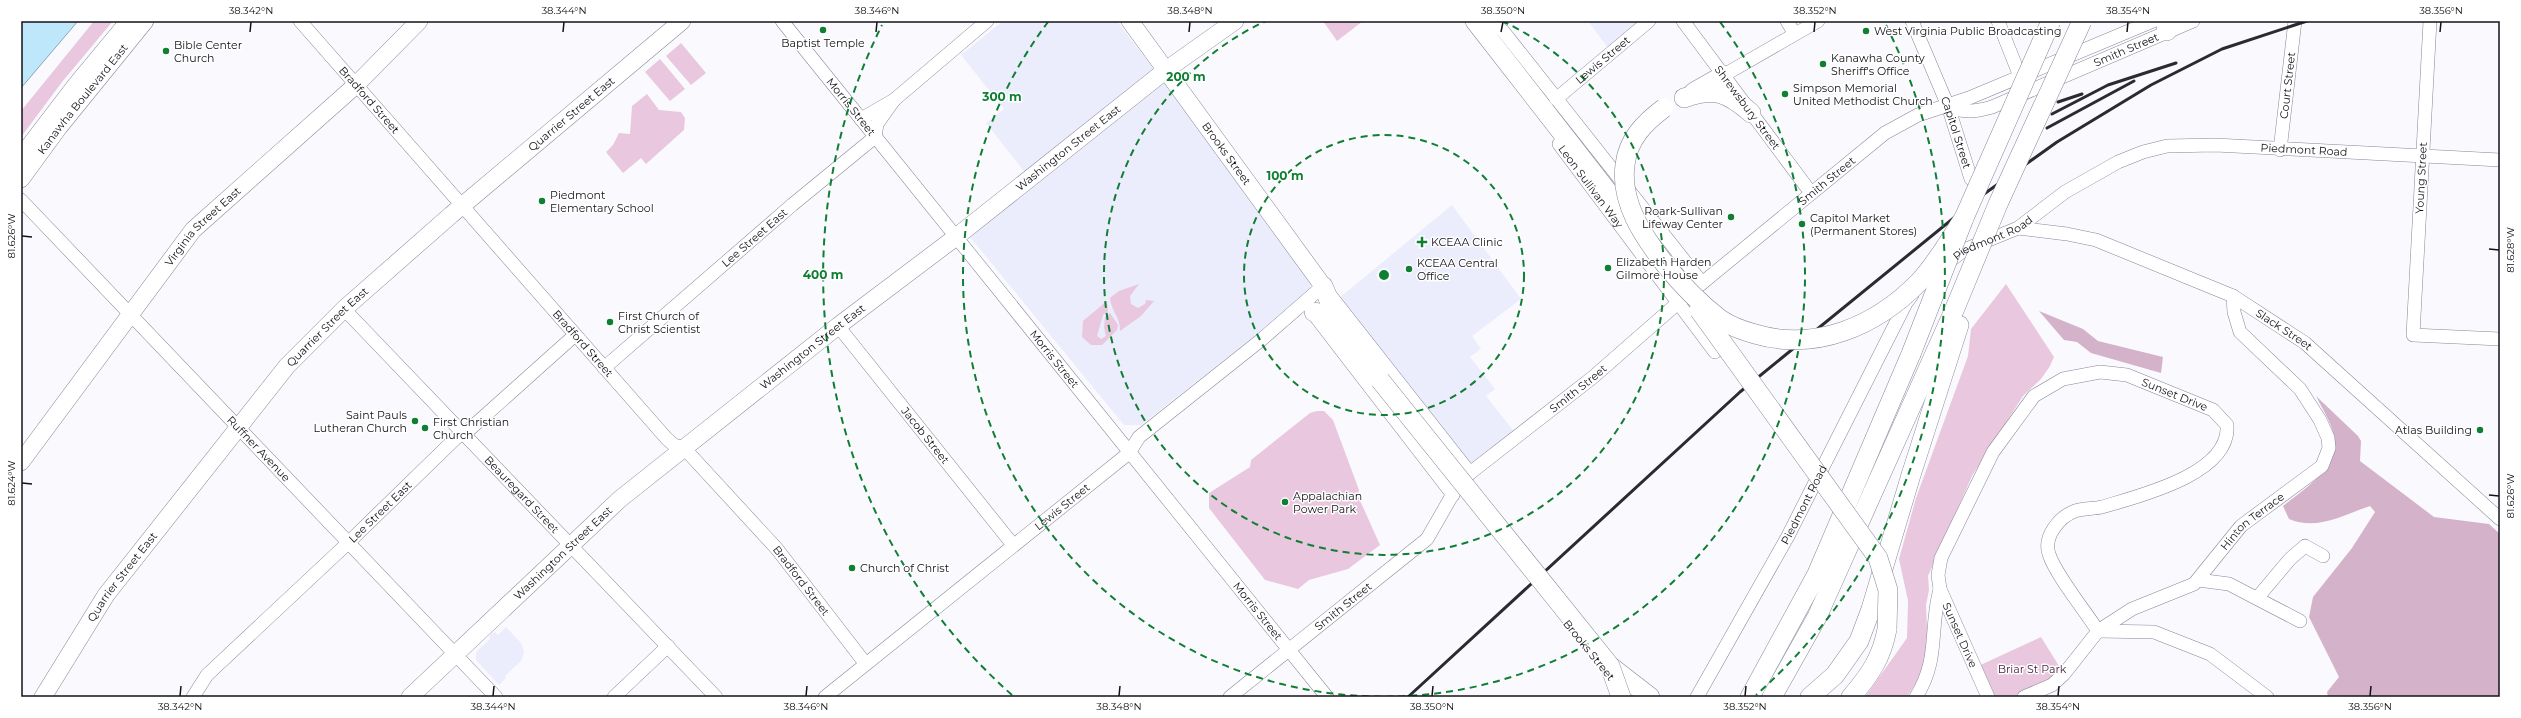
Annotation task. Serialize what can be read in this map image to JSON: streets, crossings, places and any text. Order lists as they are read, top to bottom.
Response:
{
  "streets": {
    "main road": [
      "Kanawha Boulevard East",
      "Quarrier Street East",
      "Washington Street East",
      "Brooks Street",
      "Virginia Street East"
    ],
    "street": [
      "Smith Street",
      "Lewis Street",
      "Court Street",
      "Bradford Street",
      "Morris Street",
      "Shrewsbury Street",
      "Capitol Street",
      "Piedmont Road",
      "Young Street",
      "Leon Sullivan Way",
      "Lee Street East",
      "Slack Street",
      "Sunset Drive",
      "Jacob Street",
      "Ruffner Avenue",
      "Beauregard Street",
      "Hinton Terrace"
    ]
  },
  "crossings": [
    ["Smith Street", "Morris Street"],
    ["Smith Street", "Shrewsbury Street"],
    ["Smith Street", "Capitol Street"],
    ["Smith Street", "Leon Sullivan Way"],
    ["Lewis Street", "Bradford Street"],
    ["Lewis Street", "Morris Street"],
    ["Lewis Street", "Brooks Street"],
    ["Lewis Street", "Jacob Street"],
    ["Court Street", "Piedmont Road"],
    ["Bradford Street", "Quarrier Street East"],
    ["Bradford Street", "Washington Street East"],
    ["Bradford Street", "Virginia Street East"],
    ["Bradford Street", "Lee Street East"],
    ["Morris Street", "Washington Street East"],
    ["Morris Street", "Lee Street East"],
    ["Quarrier Street East", "Ruffner Avenue"],
    ["Quarrier Street East", "Beauregard Street"],
    ["Washington Street East", "Brooks Street"],
    ["Washington Street East", "Jacob Street"],
    ["Washington Street East", "Ruffner Avenue"],
    ["Washington Street East", "Beauregard Street"],
    ["Piedmont Road", "Young Street"],
    ["Piedmont Road", "Slack Street"],
    ["Virginia Street East", "Ruffner Avenue"],
    ["Lee Street East", "Ruffner Avenue"],
    ["Lee Street East", "Beauregard Street"],
    ["Slack Street", "Hinton Terrace"],
    ["Sunset Drive", "Hinton Terrace"]
  ],
  "parks": ["Briar St Park"],
  "places": {
    "other": [
      "Baptist Temple",
      "West Virginia Public Broadcasting",
      "Bible Center Church",
      "Kanawha County Sheriff's Office",
      "Simpson Memorial United Methodist Church",
      "Piedmont Elementary School",
      "Roark-Sullivan Lifeway Center",
      "Capitol Market (Permanent Stores)",
      "Elizabeth Harden Gilmore House",
      "KCEAA Central Office",
      "First Church of Christ Scientist",
      "Saint Pauls Lutheran Church",
      "First Christian Church",
      "Atlas Building",
      "Appalachian Power Park",
      "Church of Christ"
    ],
    "health": ["KCEAA Clinic"]
  },
  "coordinates": [
    "38.342°N",
    "38.344°N",
    "38.346°N",
    "38.348°N",
    "38.350°N",
    "38.352°N",
    "38.354°N",
    "38.356°N",
    "81.626°W",
    "81.628°W",
    "81.624°W"
  ],
  "rings": [
    "200 m",
    "300 m",
    "100 m",
    "400 m"
  ]
}
